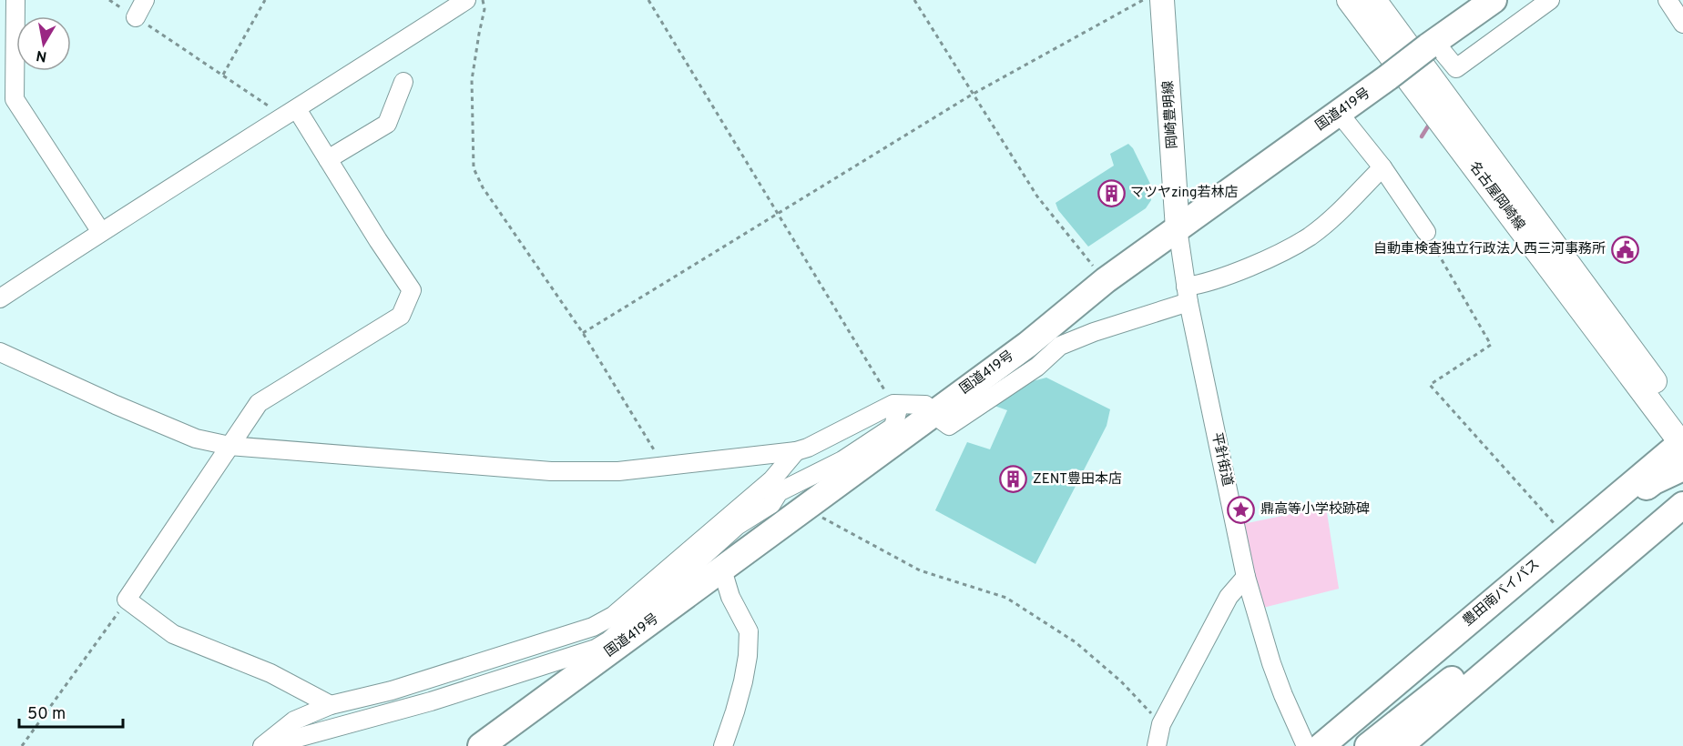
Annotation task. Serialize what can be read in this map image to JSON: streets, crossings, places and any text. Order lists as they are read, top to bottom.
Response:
{
  "streets": {
    "highway": ["国道419号", "豊田南バイパス"],
    "main road": ["岡崎豊明線", "名古屋岡崎線"],
    "street": ["平針街道"]
  },
  "crossings": [
    ["国道419号", "岡崎豊明線"],
    ["国道419号", "平針街道"],
    ["岡崎豊明線", "平針街道"],
    ["名古屋岡崎線", "豊田南バイパス"]
  ],
  "places": {
    "building": ["マツヤzing若林店", "ZENT豊田本店"],
    "public building": ["自動車検査独立行政法人西三河事務所"],
    "place": ["鼎高等小学校跡碑"]
  },
  "scale_bar": "50 m",
  "north": "bottom"
}
